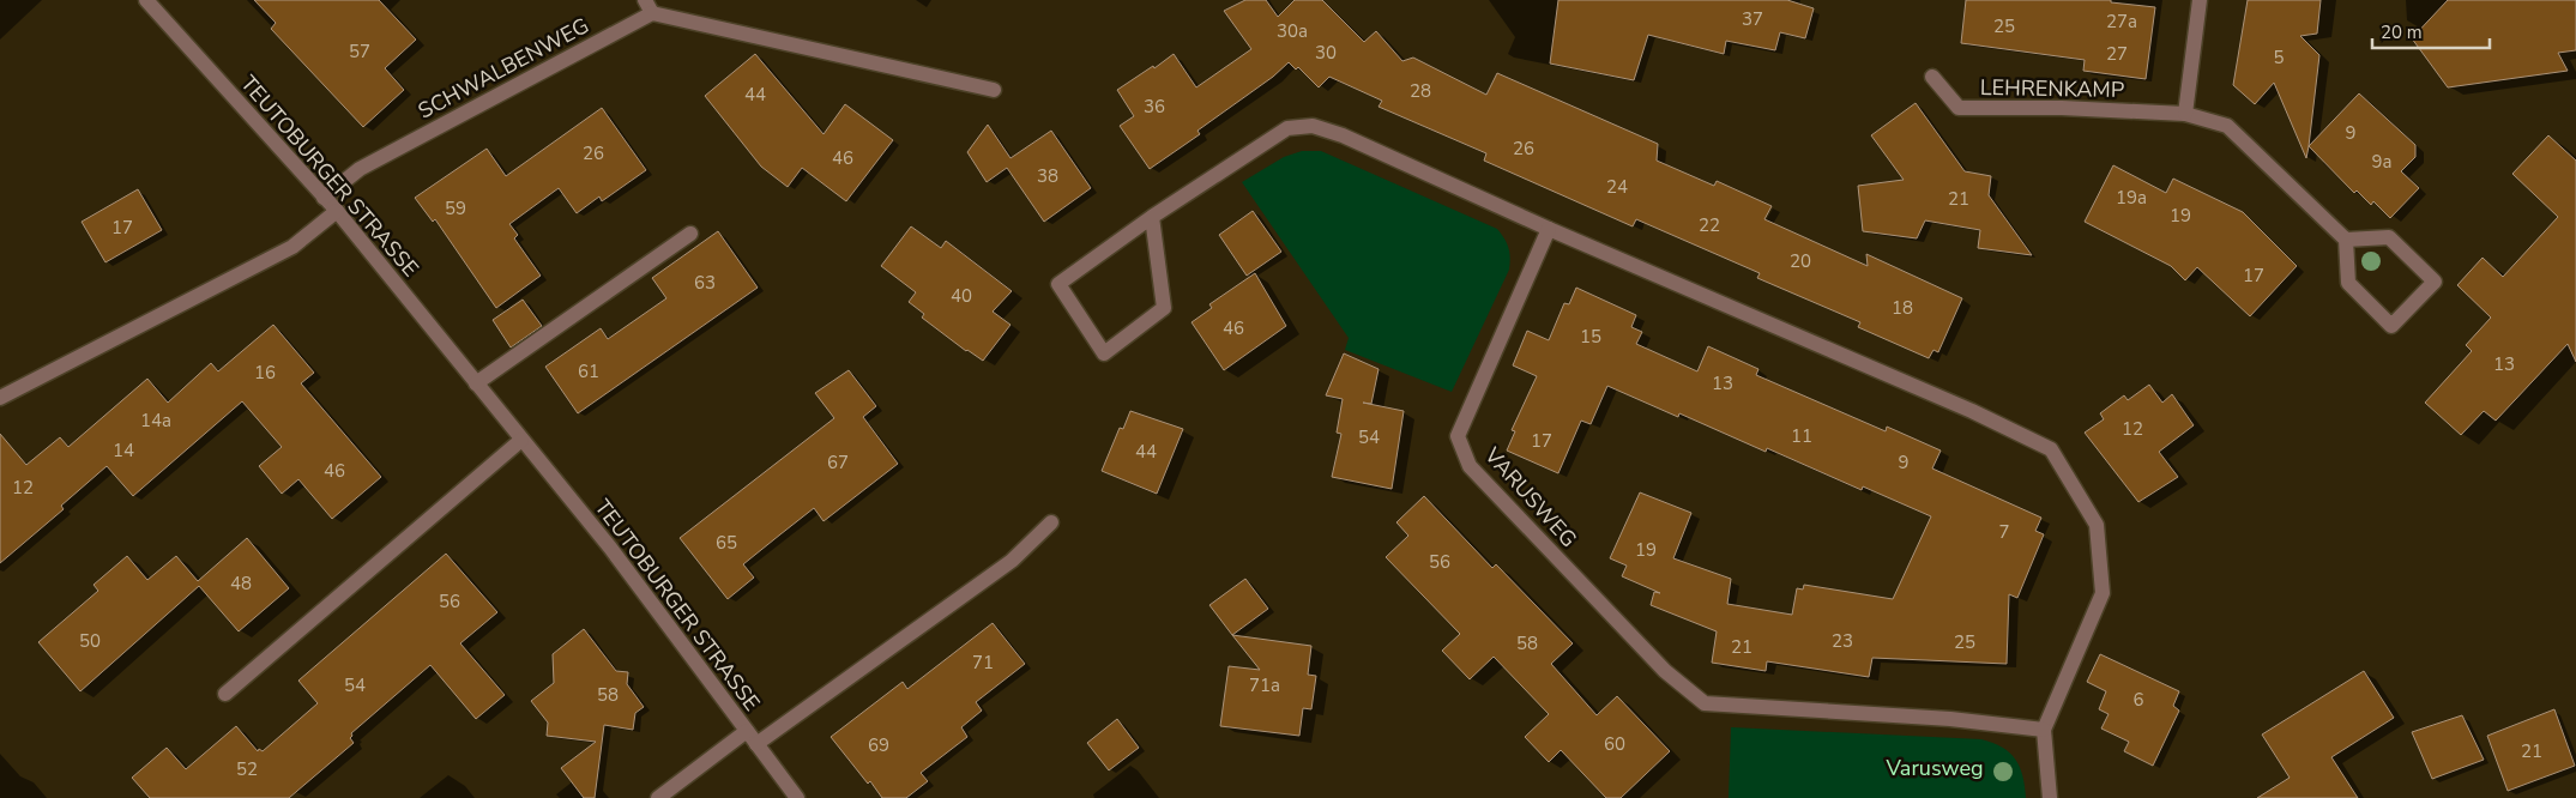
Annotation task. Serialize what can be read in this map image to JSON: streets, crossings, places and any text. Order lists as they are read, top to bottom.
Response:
{
  "streets": {
    "street": [
      "SCHWALBENWEG",
      "LEHRENKAMP",
      "TEUTOBURGER STRASSE",
      "VARUSWEG"
    ]
  },
  "crossings": [
    ["SCHWALBENWEG", "TEUTOBURGER STRASSE"]
  ],
  "parks": ["Varusweg"],
  "house_numbers": [
    "37",
    "27a",
    "25",
    "30a",
    "57",
    "30",
    "27",
    "5",
    "28",
    "44",
    "36",
    "9",
    "26",
    "26",
    "46",
    "9a",
    "38",
    "24",
    "19a",
    "21",
    "59",
    "19",
    "22",
    "17",
    "20",
    "17",
    "63",
    "40",
    "18",
    "46",
    "15",
    "13",
    "61",
    "16",
    "13",
    "14a",
    "12",
    "11",
    "54",
    "17",
    "14",
    "44",
    "67",
    "9",
    "46",
    "12",
    "7",
    "65",
    "19",
    "56",
    "48",
    "56",
    "50",
    "23",
    "25",
    "58",
    "21",
    "71",
    "54",
    "71a",
    "58",
    "6",
    "60",
    "69",
    "21",
    "52"
  ],
  "scale_bar": "20 m"
}
